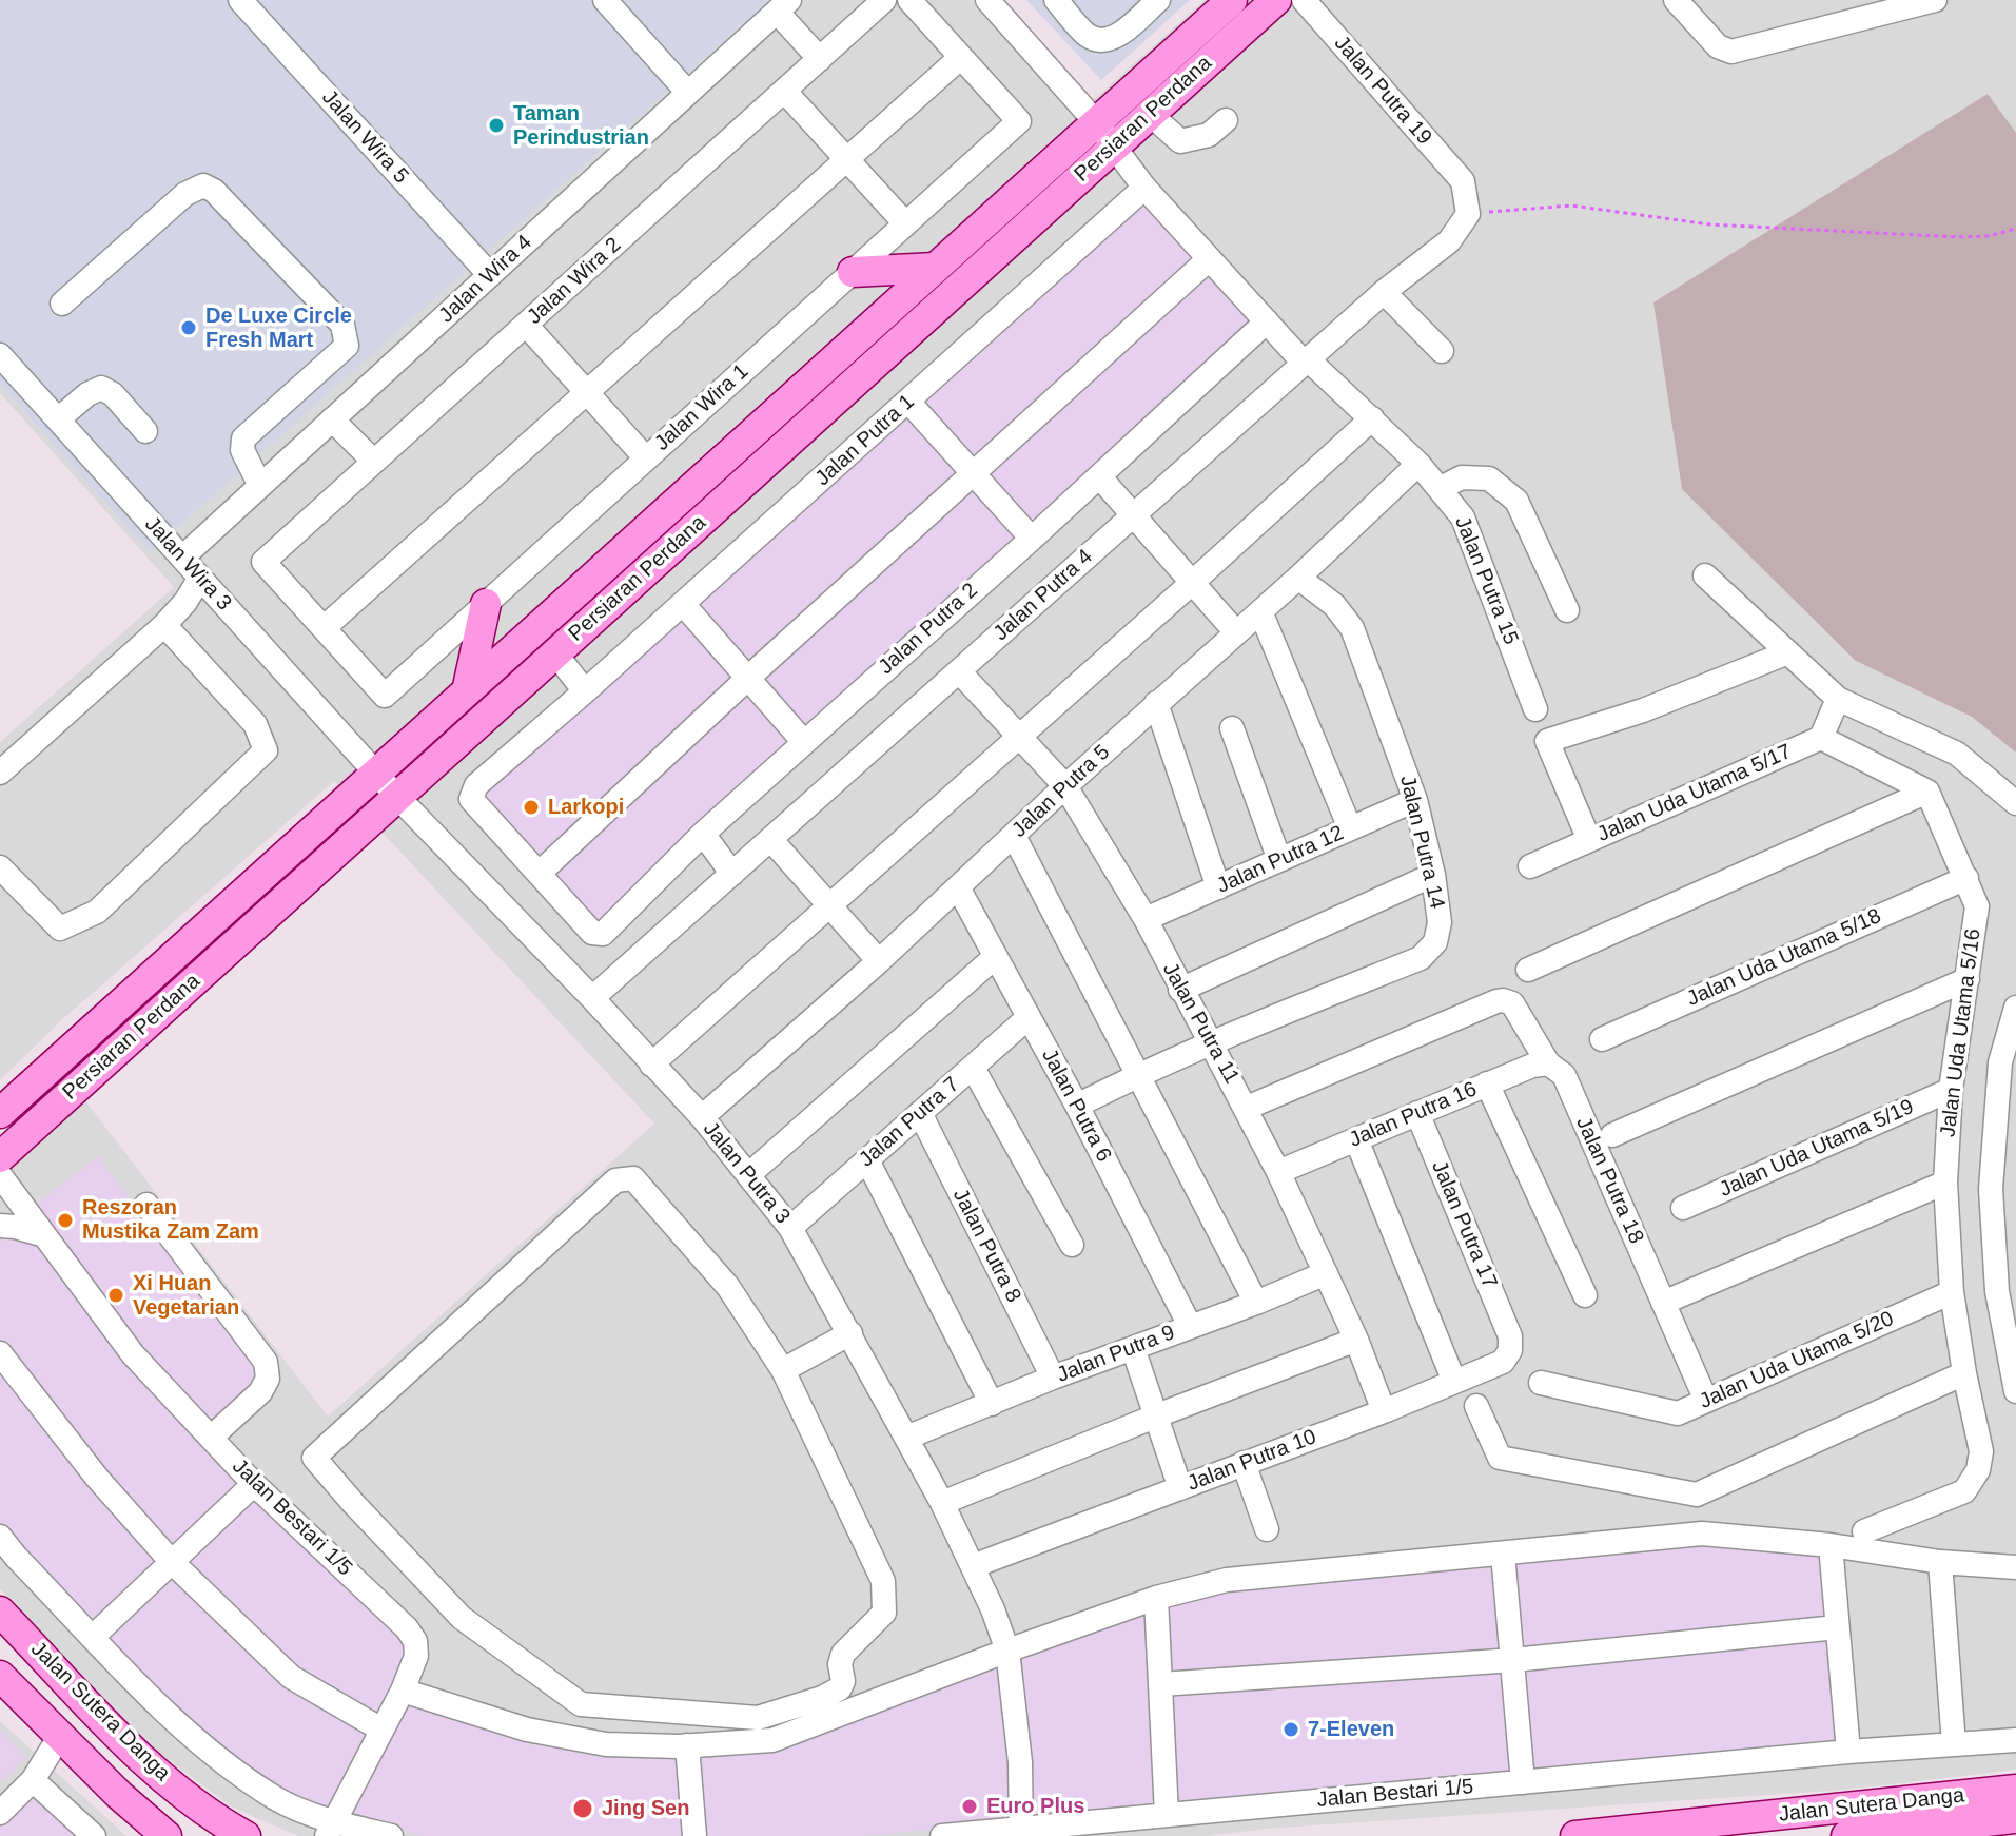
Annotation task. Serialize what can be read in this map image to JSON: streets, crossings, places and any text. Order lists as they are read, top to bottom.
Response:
{
  "streets": {
    "main road": ["Persiaran Perdana", "Jalan Sutera Danga"],
    "street": [
      "Jalan Putra 19",
      "Jalan Wira 5",
      "Jalan Wira 4",
      "Jalan Wira 2",
      "Jalan Wira 1",
      "Jalan Putra 1",
      "Jalan Wira 3",
      "Jalan Putra 15",
      "Jalan Putra 4",
      "Jalan Putra 2",
      "Jalan Putra 5",
      "Jalan Uda Utama 5/17",
      "Jalan Putra 14",
      "Jalan Putra 12",
      "Jalan Uda Utama 5/18",
      "Jalan Putra 11",
      "Jalan Uda Utama 5/16",
      "Jalan Putra 6",
      "Jalan Putra 16",
      "Jalan Putra 7",
      "Jalan Uda Utama 5/19",
      "Jalan Putra 3",
      "Jalan Putra 18",
      "Jalan Putra 17",
      "Jalan Putra 8",
      "Jalan Putra 9",
      "Jalan Uda Utama 5/20",
      "Jalan Putra 10",
      "Jalan Bestari 1/5"
    ]
  },
  "crossings": [
    ["Jalan Putra 19", "Jalan Putra 4"],
    ["Persiaran Perdana", "Jalan Wira 3"],
    ["Persiaran Perdana", "Jalan Putra 15"],
    ["Persiaran Perdana", "Jalan Putra 3"],
    ["Persiaran Perdana", "Jalan Bestari 1/5"],
    ["Jalan Wira 5", "Jalan Wira 4"],
    ["Jalan Wira 4", "Jalan Wira 3"],
    ["Jalan Wira 2", "Jalan Wira 1"],
    ["Jalan Putra 1", "Jalan Putra 15"],
    ["Jalan Putra 1", "Jalan Putra 2"],
    ["Jalan Wira 3", "Jalan Putra 3"],
    ["Jalan Putra 15", "Jalan Putra 4"],
    ["Jalan Putra 15", "Jalan Putra 2"],
    ["Jalan Putra 15", "Jalan Putra 5"],
    ["Jalan Putra 4", "Jalan Putra 11"],
    ["Jalan Putra 4", "Jalan Putra 3"],
    ["Jalan Putra 5", "Jalan Putra 14"],
    ["Jalan Putra 5", "Jalan Putra 11"],
    ["Jalan Putra 5", "Jalan Putra 6"],
    ["Jalan Putra 5", "Jalan Putra 3"],
    ["Jalan Putra 14", "Jalan Putra 12"],
    ["Jalan Putra 14", "Jalan Putra 11"],
    ["Jalan Putra 14", "Jalan Putra 6"],
    ["Jalan Putra 12", "Jalan Putra 11"],
    ["Jalan Uda Utama 5/18", "Jalan Uda Utama 5/16"],
    ["Jalan Putra 11", "Jalan Putra 16"],
    ["Jalan Putra 11", "Jalan Putra 18"],
    ["Jalan Putra 11", "Jalan Putra 9"],
    ["Jalan Putra 11", "Jalan Putra 10"],
    ["Jalan Uda Utama 5/16", "Jalan Uda Utama 5/19"],
    ["Jalan Uda Utama 5/16", "Jalan Uda Utama 5/20"],
    ["Jalan Putra 6", "Jalan Putra 7"],
    ["Jalan Putra 6", "Jalan Putra 9"],
    ["Jalan Putra 16", "Jalan Putra 18"],
    ["Jalan Putra 16", "Jalan Putra 17"],
    ["Jalan Putra 7", "Jalan Putra 3"],
    ["Jalan Putra 7", "Jalan Putra 8"],
    ["Jalan Putra 3", "Jalan Putra 9"],
    ["Jalan Putra 3", "Jalan Putra 10"],
    ["Jalan Putra 3", "Jalan Bestari 1/5"],
    ["Jalan Putra 18", "Jalan Uda Utama 5/20"],
    ["Jalan Putra 17", "Jalan Putra 10"],
    ["Jalan Putra 8", "Jalan Putra 9"]
  ],
  "places": [
    "Taman Perindustrian",
    "De Luxe Circle Fresh Mart",
    "Larkopi",
    "Reszoran Mustika Zam Zam",
    "Xi Huan Vegetarian",
    "7-Eleven",
    "Euro Plus",
    "Jing Sen"
  ]
}
